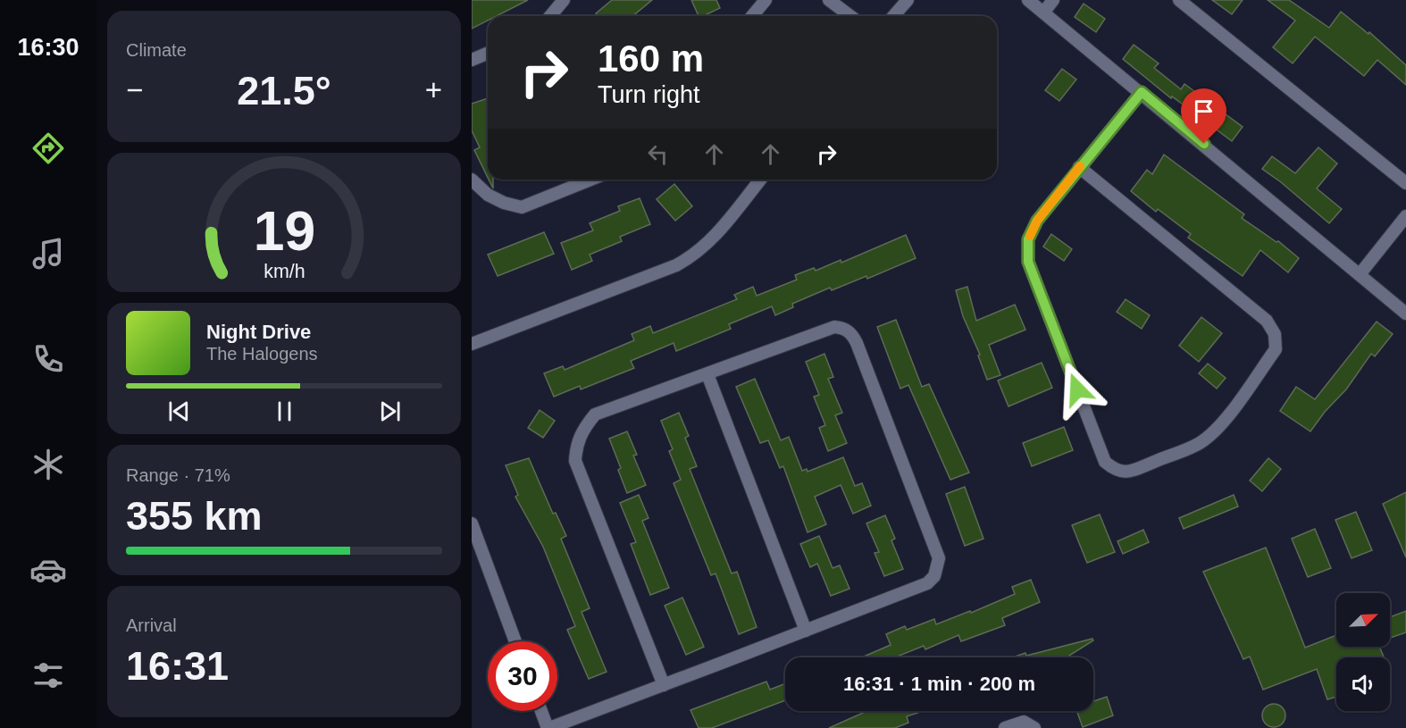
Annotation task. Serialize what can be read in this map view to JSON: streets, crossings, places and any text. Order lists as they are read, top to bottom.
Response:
{
  "north": "top right",
  "page": {
    "tabs": "16:30",
    "tile": [
      "Climate",
      ["Range · 71%", "355 km"],
      ["Arrival", "16:31"]
    ],
    "turn": ["160 m", "Turn right"],
    "heat": ["−", "21.5°", "+"],
    "song": ["Night Drive", "The Halogens"],
    "limit": "30",
    "trip": "16:31 · 1 min · 200 m",
    "gauge": ["19", "km/h"]
  }
}
